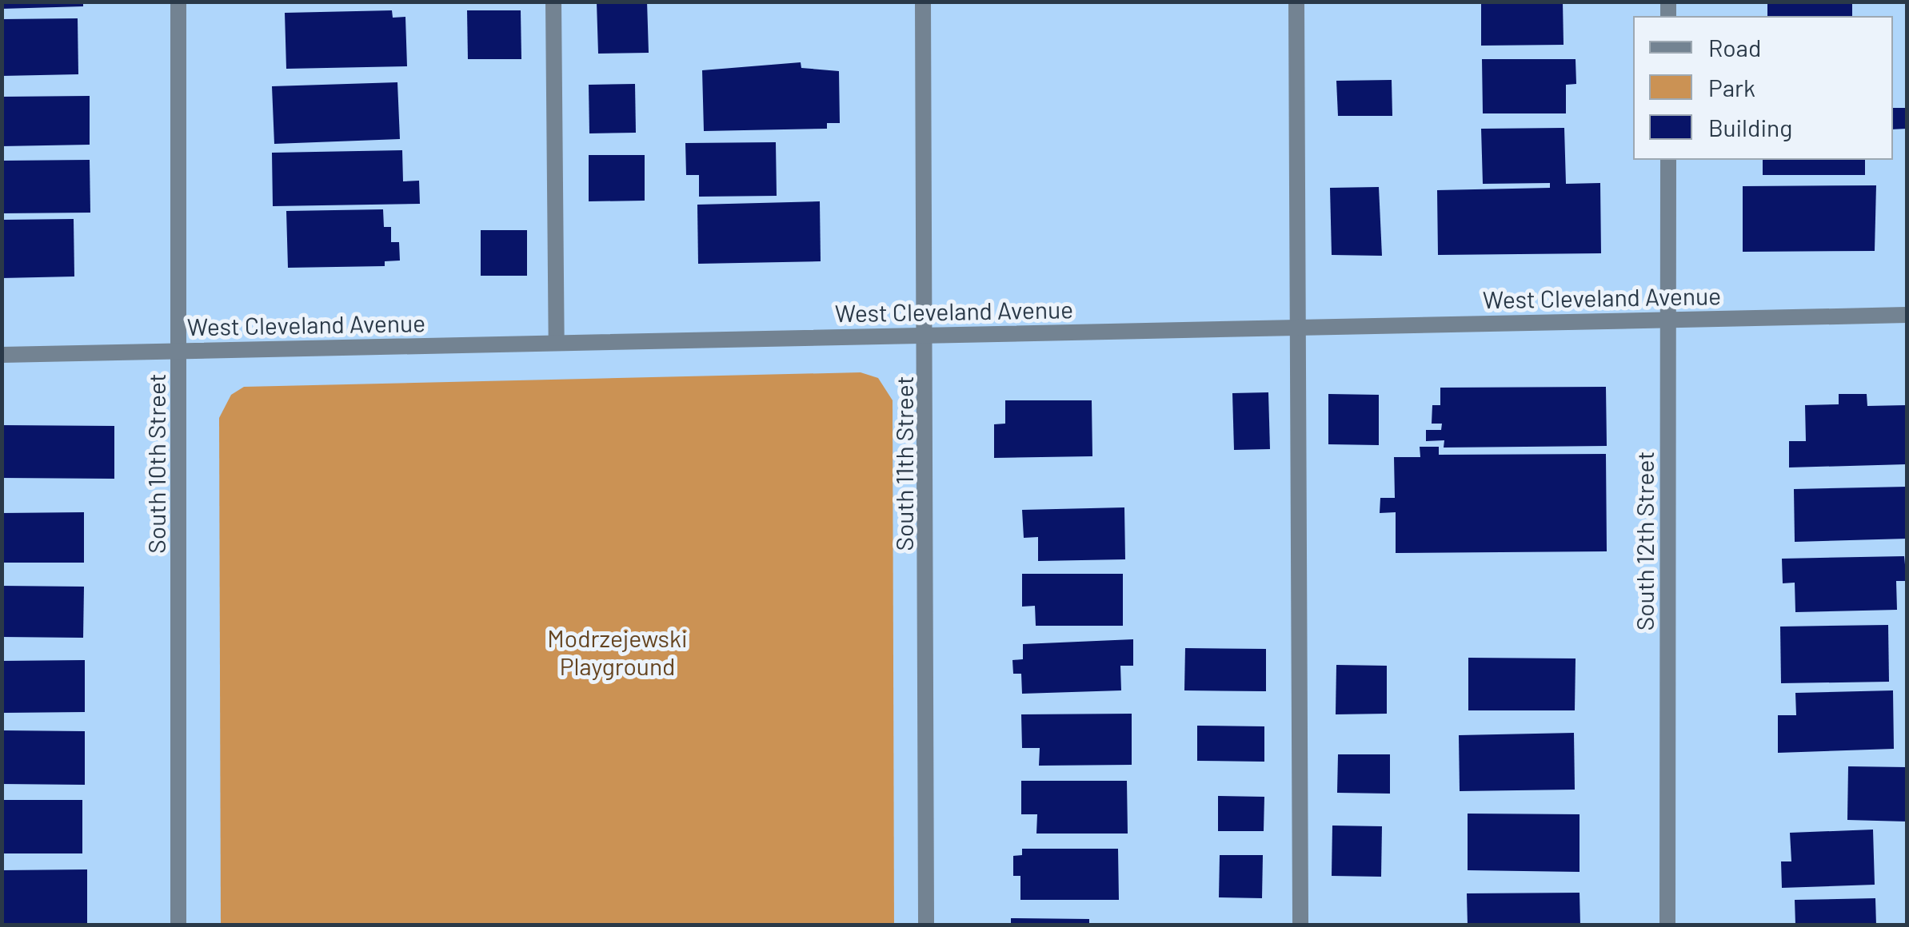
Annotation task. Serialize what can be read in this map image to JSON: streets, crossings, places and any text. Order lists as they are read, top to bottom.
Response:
{
  "streets": {
    "street": [
      "West Cleveland Avenue",
      "South 10th Street",
      "South 11th Street",
      "South 12th Street"
    ]
  },
  "crossings": [
    ["West Cleveland Avenue", "South 10th Street"],
    ["West Cleveland Avenue", "South 11th Street"],
    ["West Cleveland Avenue", "South 12th Street"]
  ],
  "parks": ["Modrzejewski Playground"],
  "legend": ["Road", "Park", "Building"]
}
